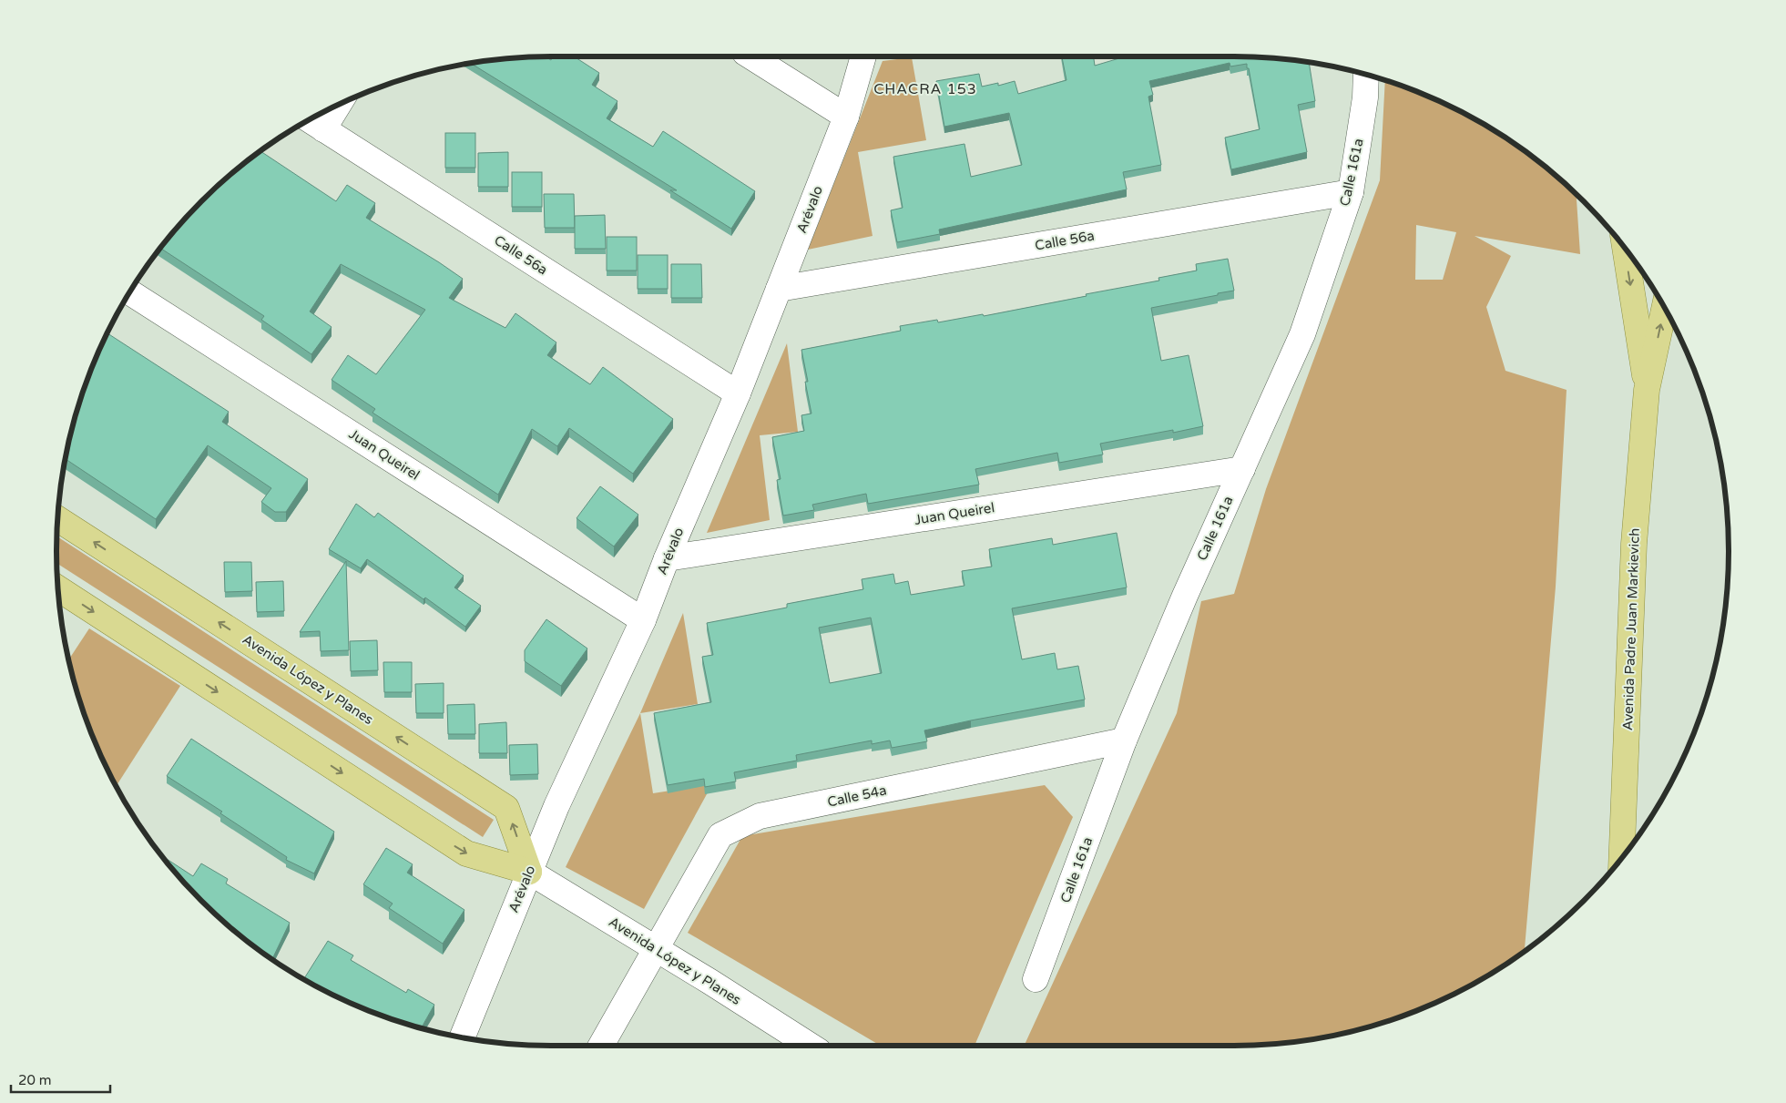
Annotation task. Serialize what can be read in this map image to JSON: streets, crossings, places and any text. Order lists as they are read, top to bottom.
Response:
{
  "streets": {
    "main road": ["Avenida Padre Juan Markievich", "Avenida López y Planes"],
    "street": [
      "Calle 161a",
      "Arévalo",
      "Calle 56a",
      "Juan Queirel",
      "Calle 54a"
    ]
  },
  "crossings": [
    ["Calle 161a", "Calle 56a"],
    ["Calle 161a", "Juan Queirel"],
    ["Calle 161a", "Calle 54a"],
    ["Arévalo", "Calle 56a"],
    ["Arévalo", "Juan Queirel"],
    ["Arévalo", "Avenida López y Planes"],
    ["Avenida López y Planes", "Calle 54a"]
  ],
  "districts": ["CHACRA 153"],
  "scale_bar": "20 m"
}
